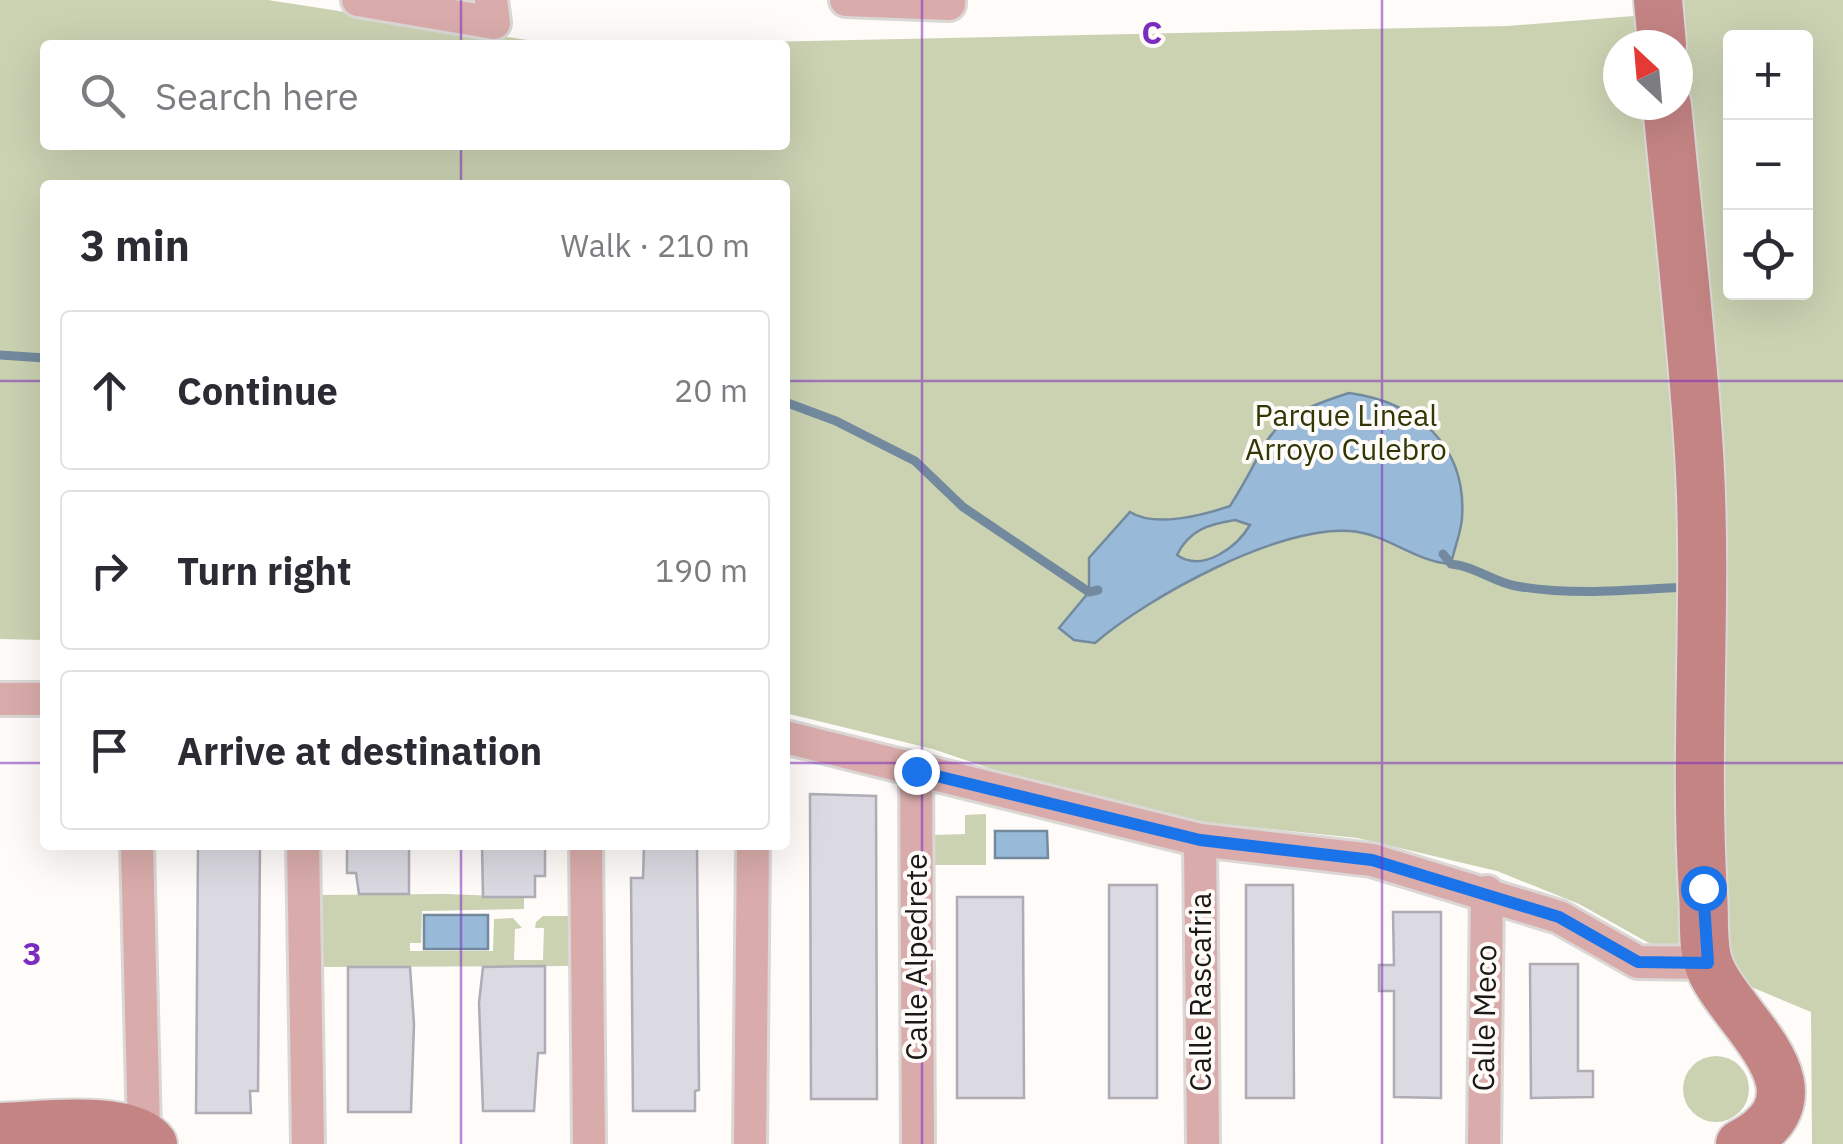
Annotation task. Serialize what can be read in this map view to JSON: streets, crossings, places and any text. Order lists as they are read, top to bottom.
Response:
{
  "streets": {
    "street": ["Calle Alpedrete", "Calle Rascafria", "Calle Meco"]
  },
  "parks": ["Parque Lineal Arroyo Culebro"],
  "north": "top left",
  "page": {
    "map_buttons": ["+", "−"],
    "search": "Search here",
    "heading": ["3 min", "Walk · 210 m"],
    "list": [
      ["Continue", "20 m"],
      ["Turn right", "190 m"],
      "Arrive at destination"
    ]
  },
  "grid": {
    "columns": ["C"],
    "rows": ["3"]
  }
}
